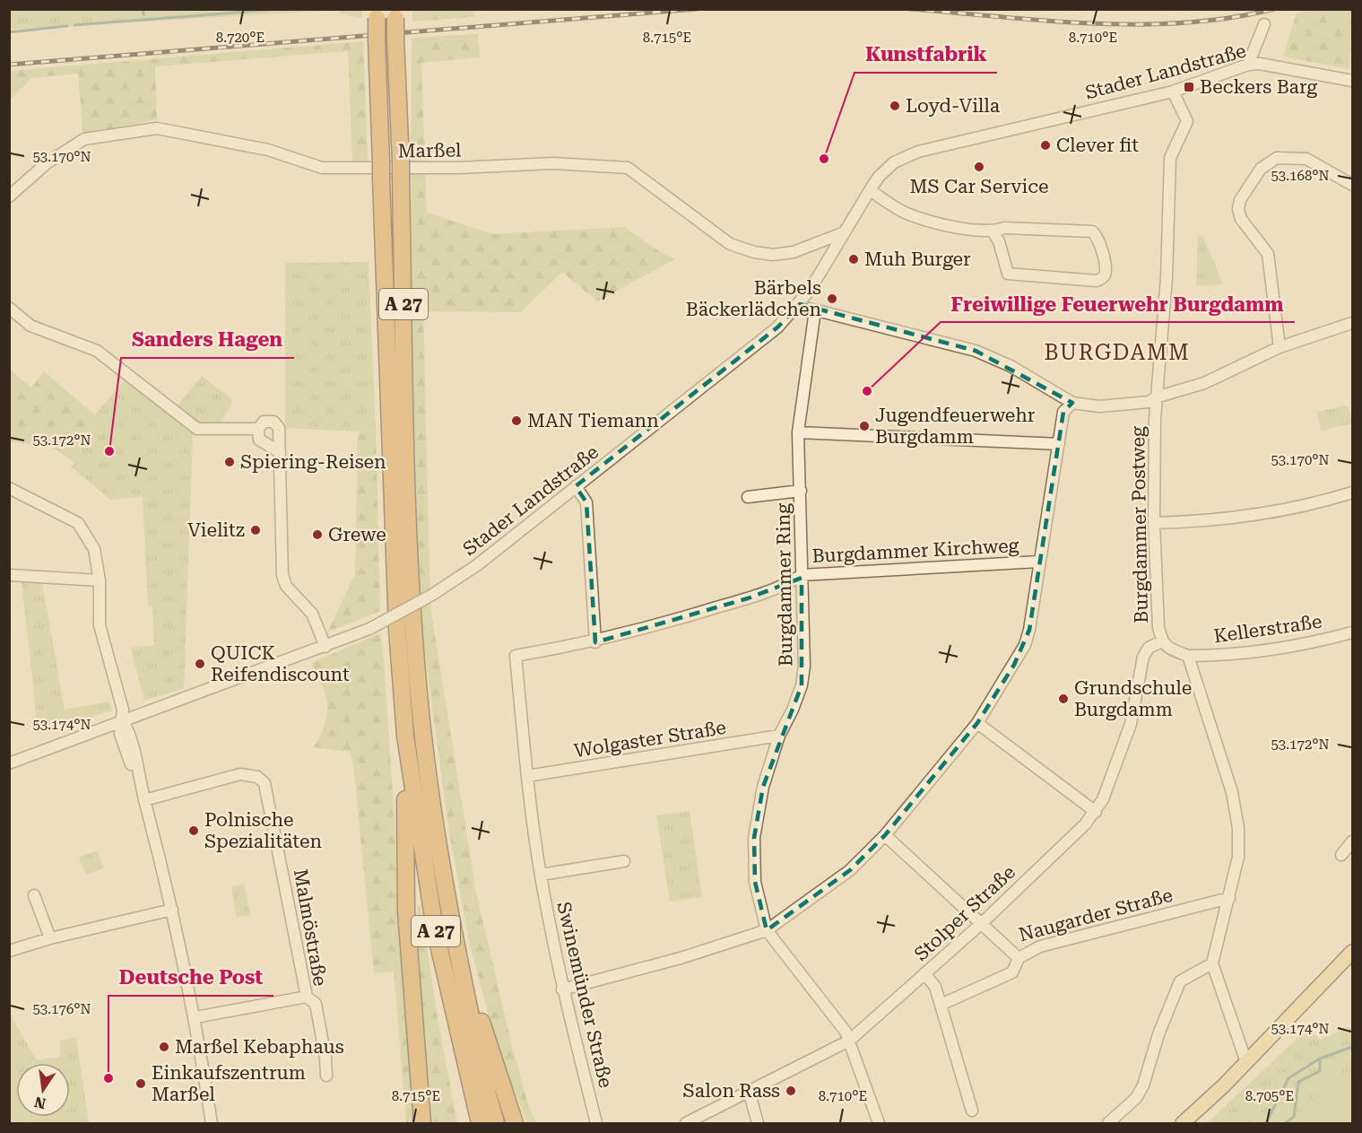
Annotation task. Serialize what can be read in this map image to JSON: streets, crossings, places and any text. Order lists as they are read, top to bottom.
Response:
{
  "streets": {
    "highway": ["A 27"],
    "street": [
      "Stader Landstraße",
      "Marßel",
      "Burgdammer Postweg",
      "Burgdammer Kirchweg",
      "Burgdammer Ring",
      "Kellerstraße",
      "Wolgaster Straße",
      "Stolper Straße",
      "Naugarder Straße",
      "Malmöstraße",
      "Swinemünder Straße"
    ]
  },
  "crossings": [
    ["Stader Landstraße", "Marßel"],
    ["Stader Landstraße", "Burgdammer Postweg"],
    ["Burgdammer Postweg", "Kellerstraße"],
    ["Burgdammer Postweg", "Stolper Straße"],
    ["Burgdammer Kirchweg", "Burgdammer Ring"],
    ["Burgdammer Kirchweg", "Swinemünder Straße"],
    ["Burgdammer Ring", "Wolgaster Straße"],
    ["Burgdammer Ring", "Stolper Straße"],
    ["Wolgaster Straße", "Swinemünder Straße"],
    ["Stolper Straße", "Naugarder Straße"]
  ],
  "districts": ["BURGDAMM"],
  "places": {
    "transit": ["Beckers Barg"],
    "other": [
      "Loyd-Villa",
      "Clever fit",
      "Kunstfabrik",
      "MS Car Service",
      "Muh Burger",
      "Bärbels Bäckerlädchen",
      "Freiwillige Feuerwehr Burgdamm",
      "MAN Tiemann",
      "Jugendfeuerwehr Burgdamm",
      "Sanders Hagen",
      "Spiering-Reisen",
      "Vielitz",
      "Grewe",
      "QUICK Reifendiscount",
      "Grundschule Burgdamm",
      "Polnische Spezialitäten",
      "Marßel Kebaphaus",
      "Deutsche Post",
      "Einkaufszentrum Marßel",
      "Salon Rass"
    ]
  },
  "north": "bottom",
  "coordinates": [
    "8.720°E",
    "8.715°E",
    "8.710°E",
    "53.170°N",
    "53.168°N",
    "53.172°N",
    "53.174°N",
    "53.176°N",
    "8.705°E"
  ]
}
